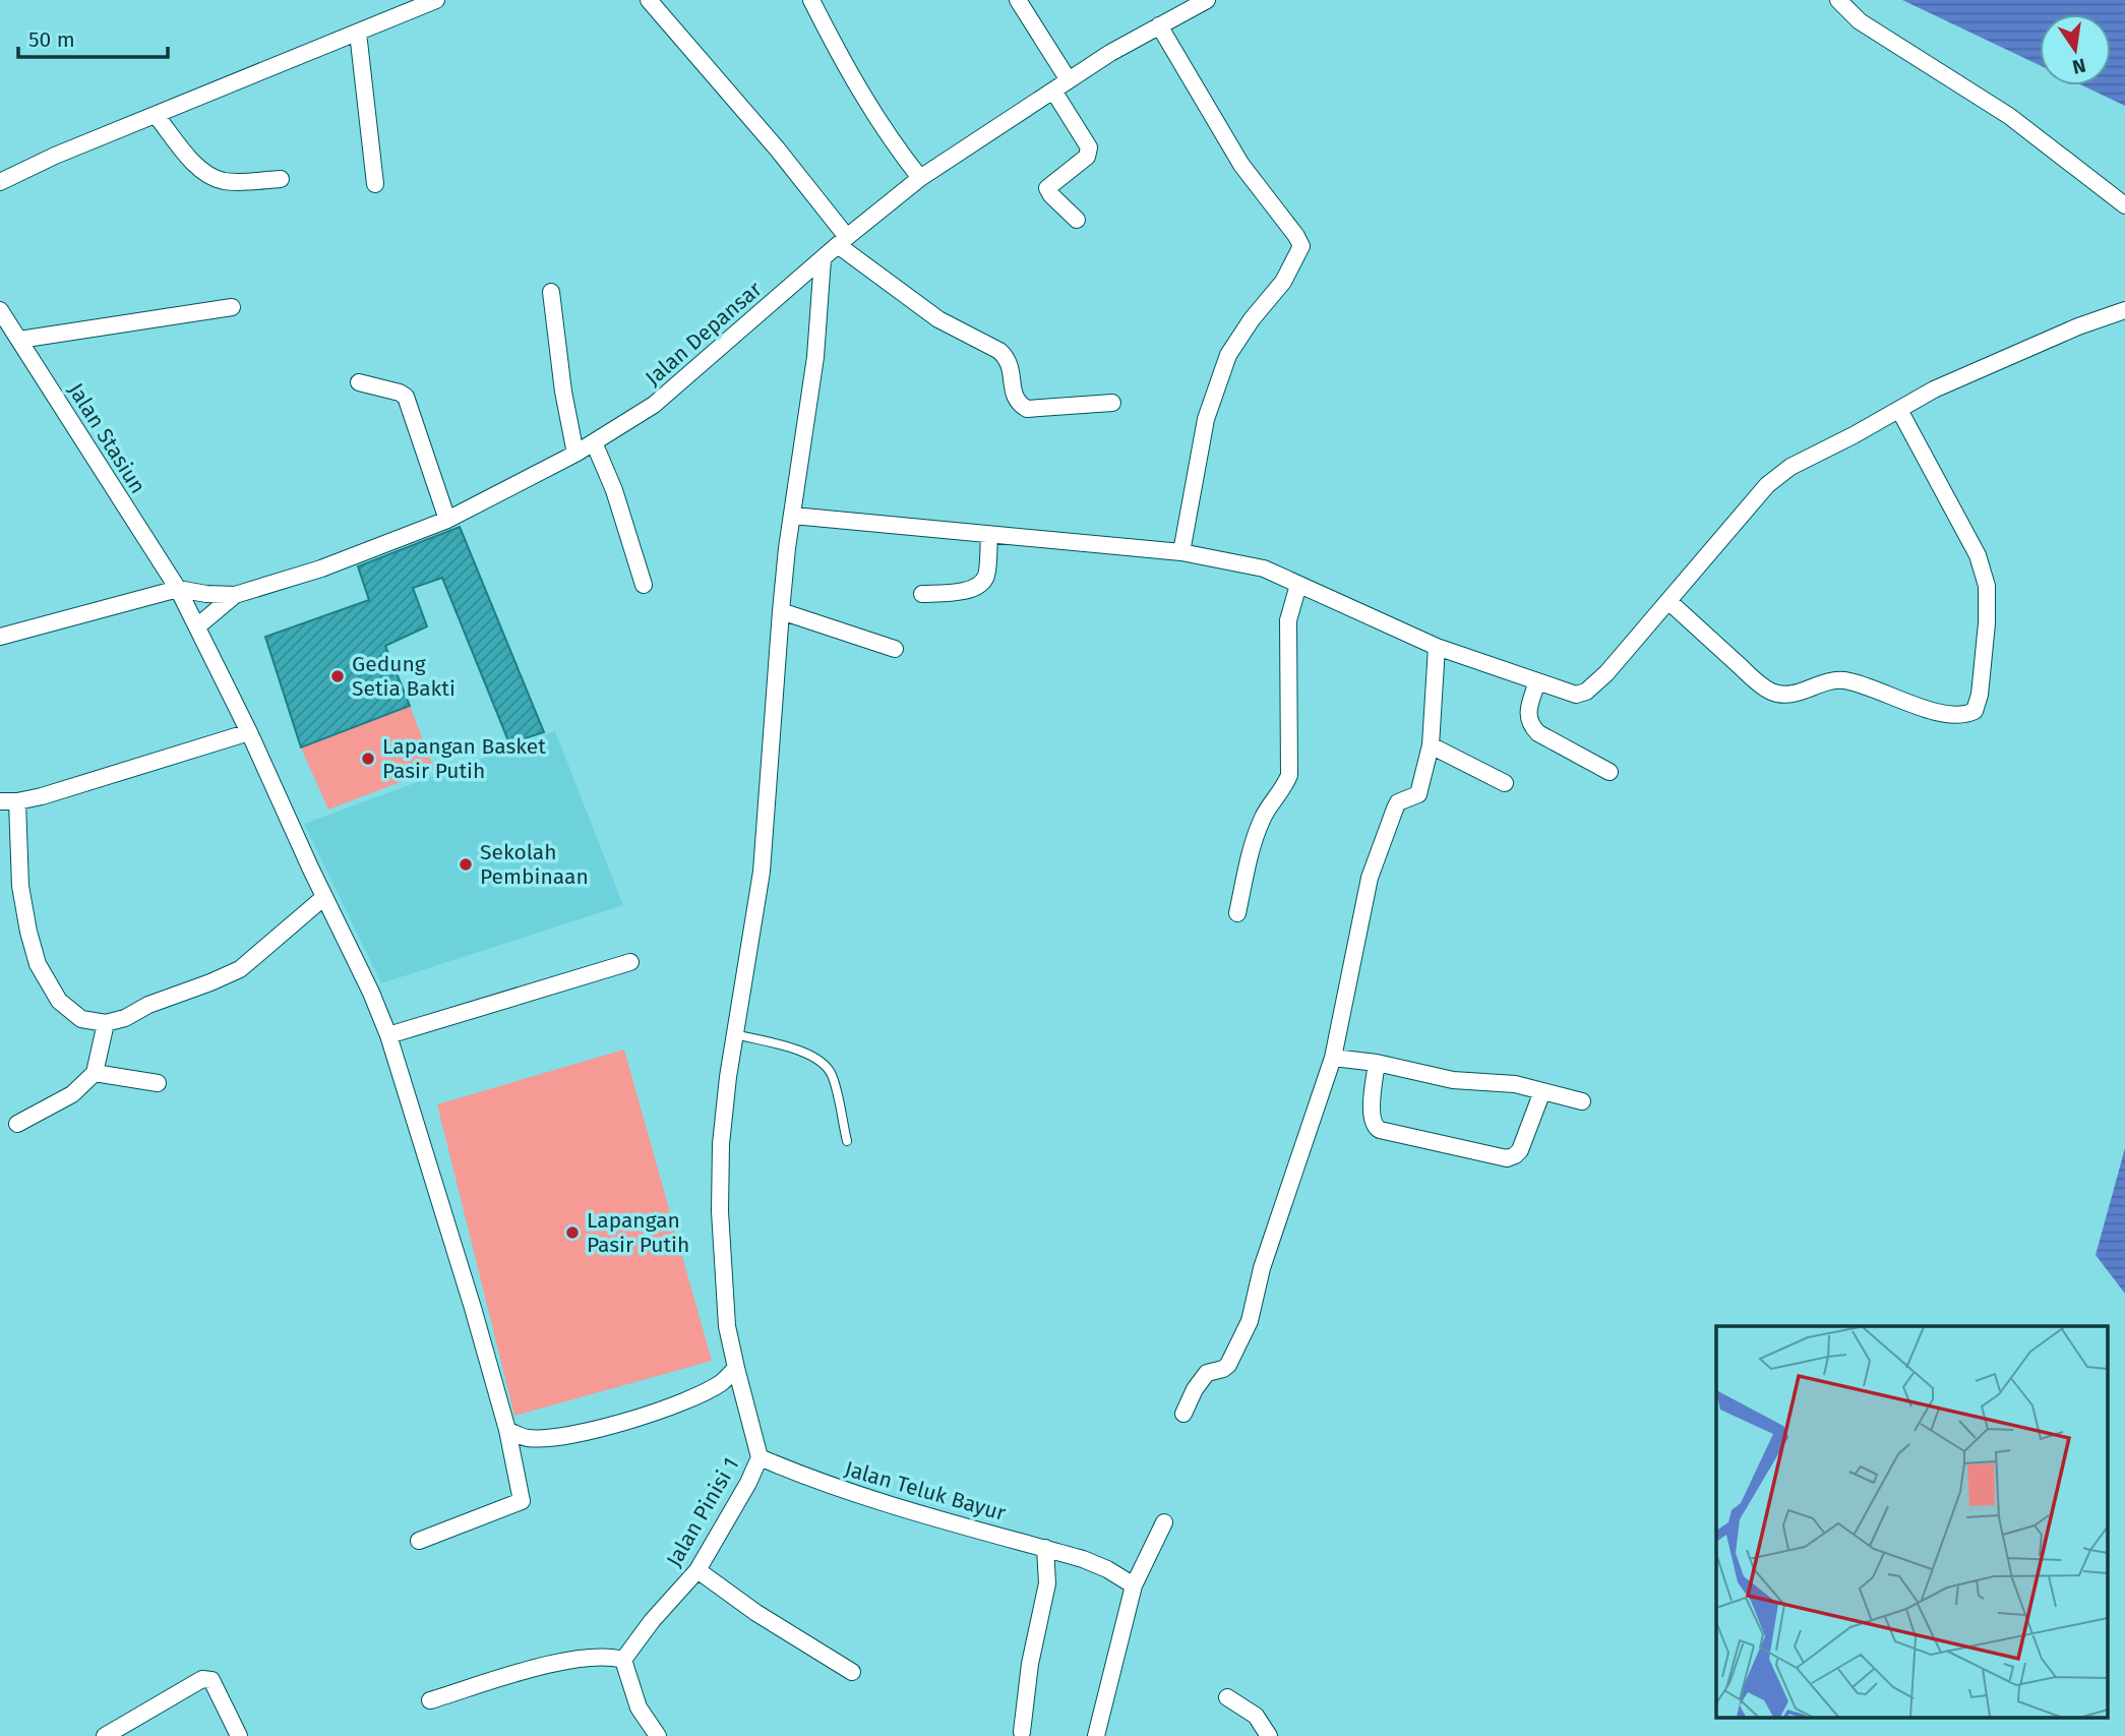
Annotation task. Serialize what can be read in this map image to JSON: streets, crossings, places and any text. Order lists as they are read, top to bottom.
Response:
{
  "streets": {
    "street": [
      "Jalan Depansar",
      "Jalan Stasiun",
      "Jalan Teluk Bayur",
      "Jalan Pinisi 1"
    ]
  },
  "crossings": [
    ["Jalan Depansar", "Jalan Stasiun"],
    ["Jalan Depansar", "Jalan Pinisi 1"],
    ["Jalan Teluk Bayur", "Jalan Pinisi 1"]
  ],
  "places": [
    "Gedung Setia Bakti",
    "Lapangan Basket Pasir Putih",
    "Sekolah Pembinaan",
    "Lapangan Pasir Putih"
  ],
  "scale_bar": "50 m",
  "north": "bottom"
}
